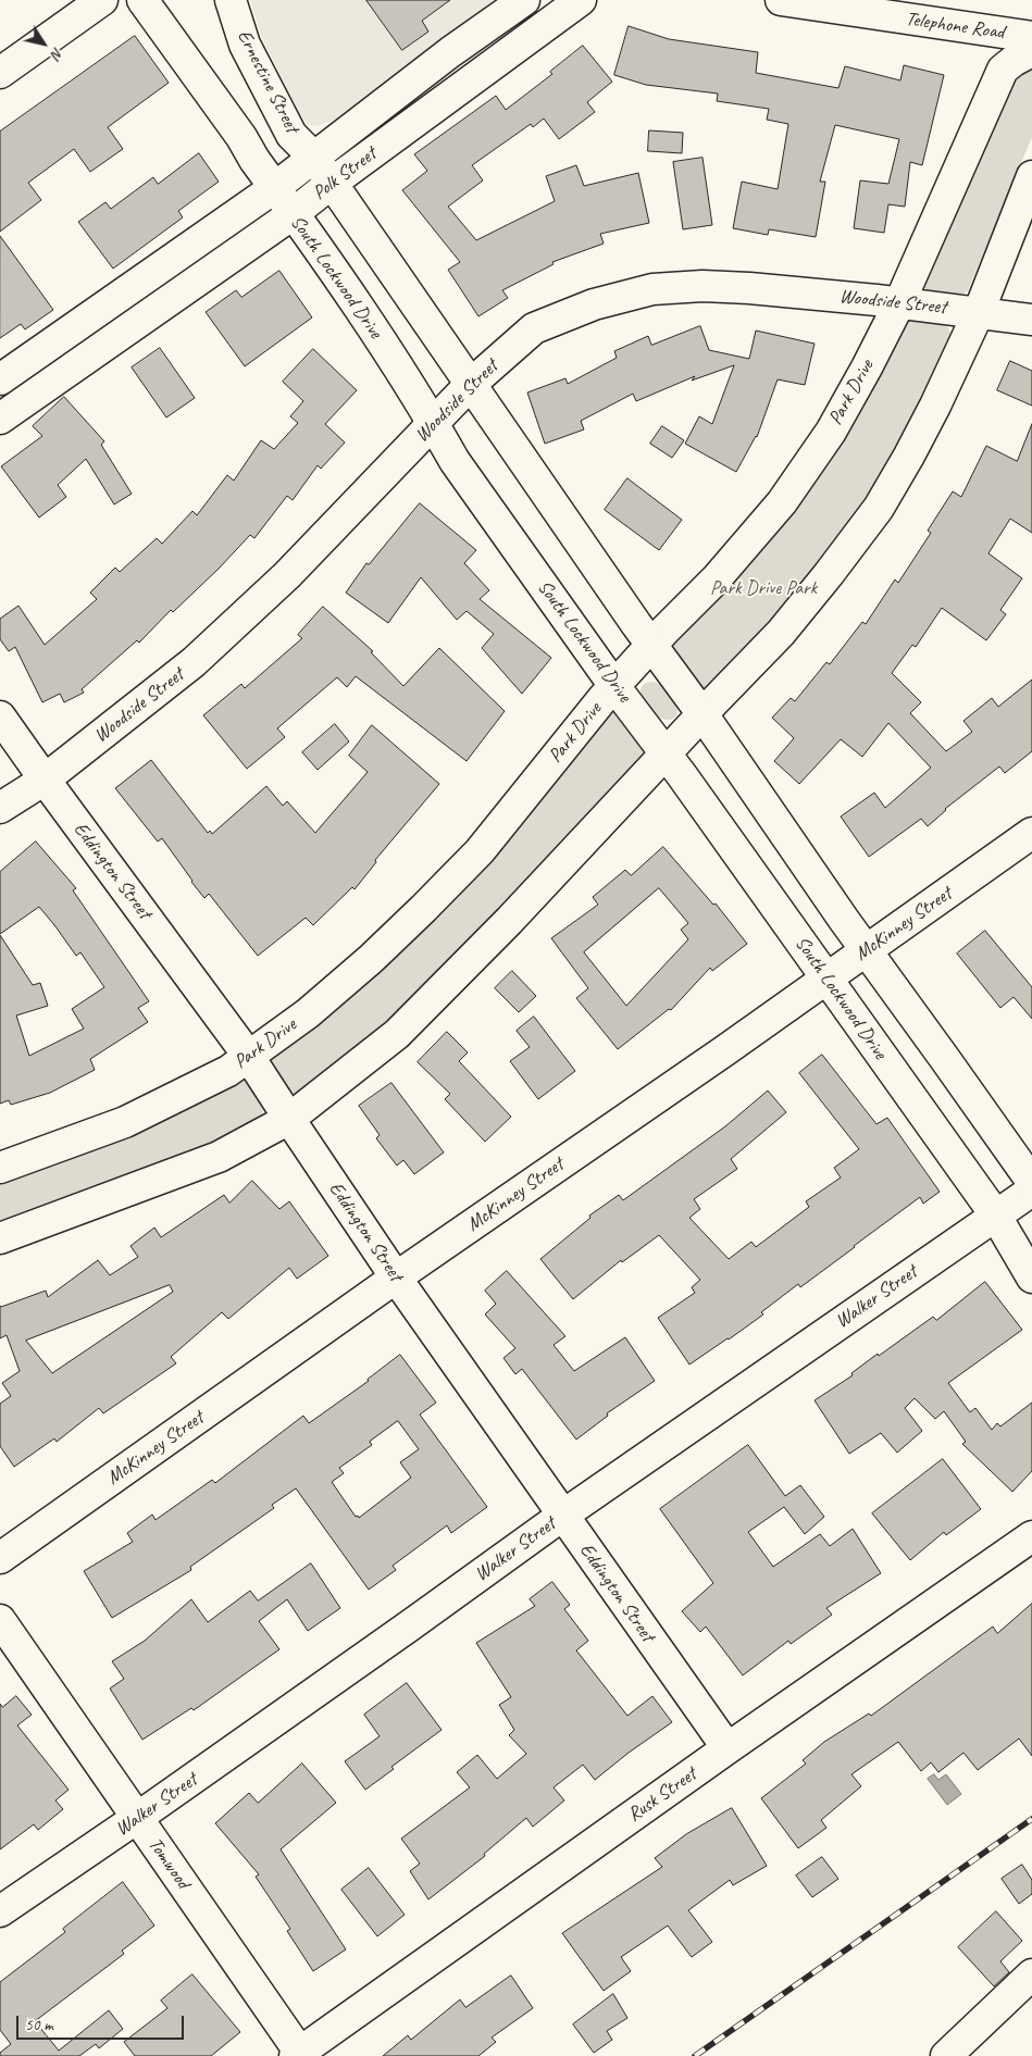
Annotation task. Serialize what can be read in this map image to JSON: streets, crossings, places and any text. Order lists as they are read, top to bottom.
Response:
{
  "streets": {
    "street": [
      "Telephone Road",
      "Ernestine Street",
      "Polk Street",
      "South Lockwood Drive",
      "Woodside Street",
      "Park Drive",
      "Eddington Street",
      "McKinney Street",
      "Walker Street",
      "Rusk Street",
      "Tomwood"
    ]
  },
  "crossings": [
    ["Ernestine Street", "Polk Street"],
    ["Polk Street", "South Lockwood Drive"],
    ["South Lockwood Drive", "Woodside Street"],
    ["South Lockwood Drive", "Park Drive"],
    ["South Lockwood Drive", "McKinney Street"],
    ["South Lockwood Drive", "Walker Street"],
    ["Woodside Street", "Park Drive"],
    ["Woodside Street", "Eddington Street"],
    ["Park Drive", "Eddington Street"],
    ["Eddington Street", "McKinney Street"],
    ["Eddington Street", "Walker Street"],
    ["Eddington Street", "Rusk Street"],
    ["Walker Street", "Tomwood"],
    ["Rusk Street", "Tomwood"]
  ],
  "parks": ["Park Drive Park"],
  "scale_bar": "50 m",
  "north": "bottom right"
}
